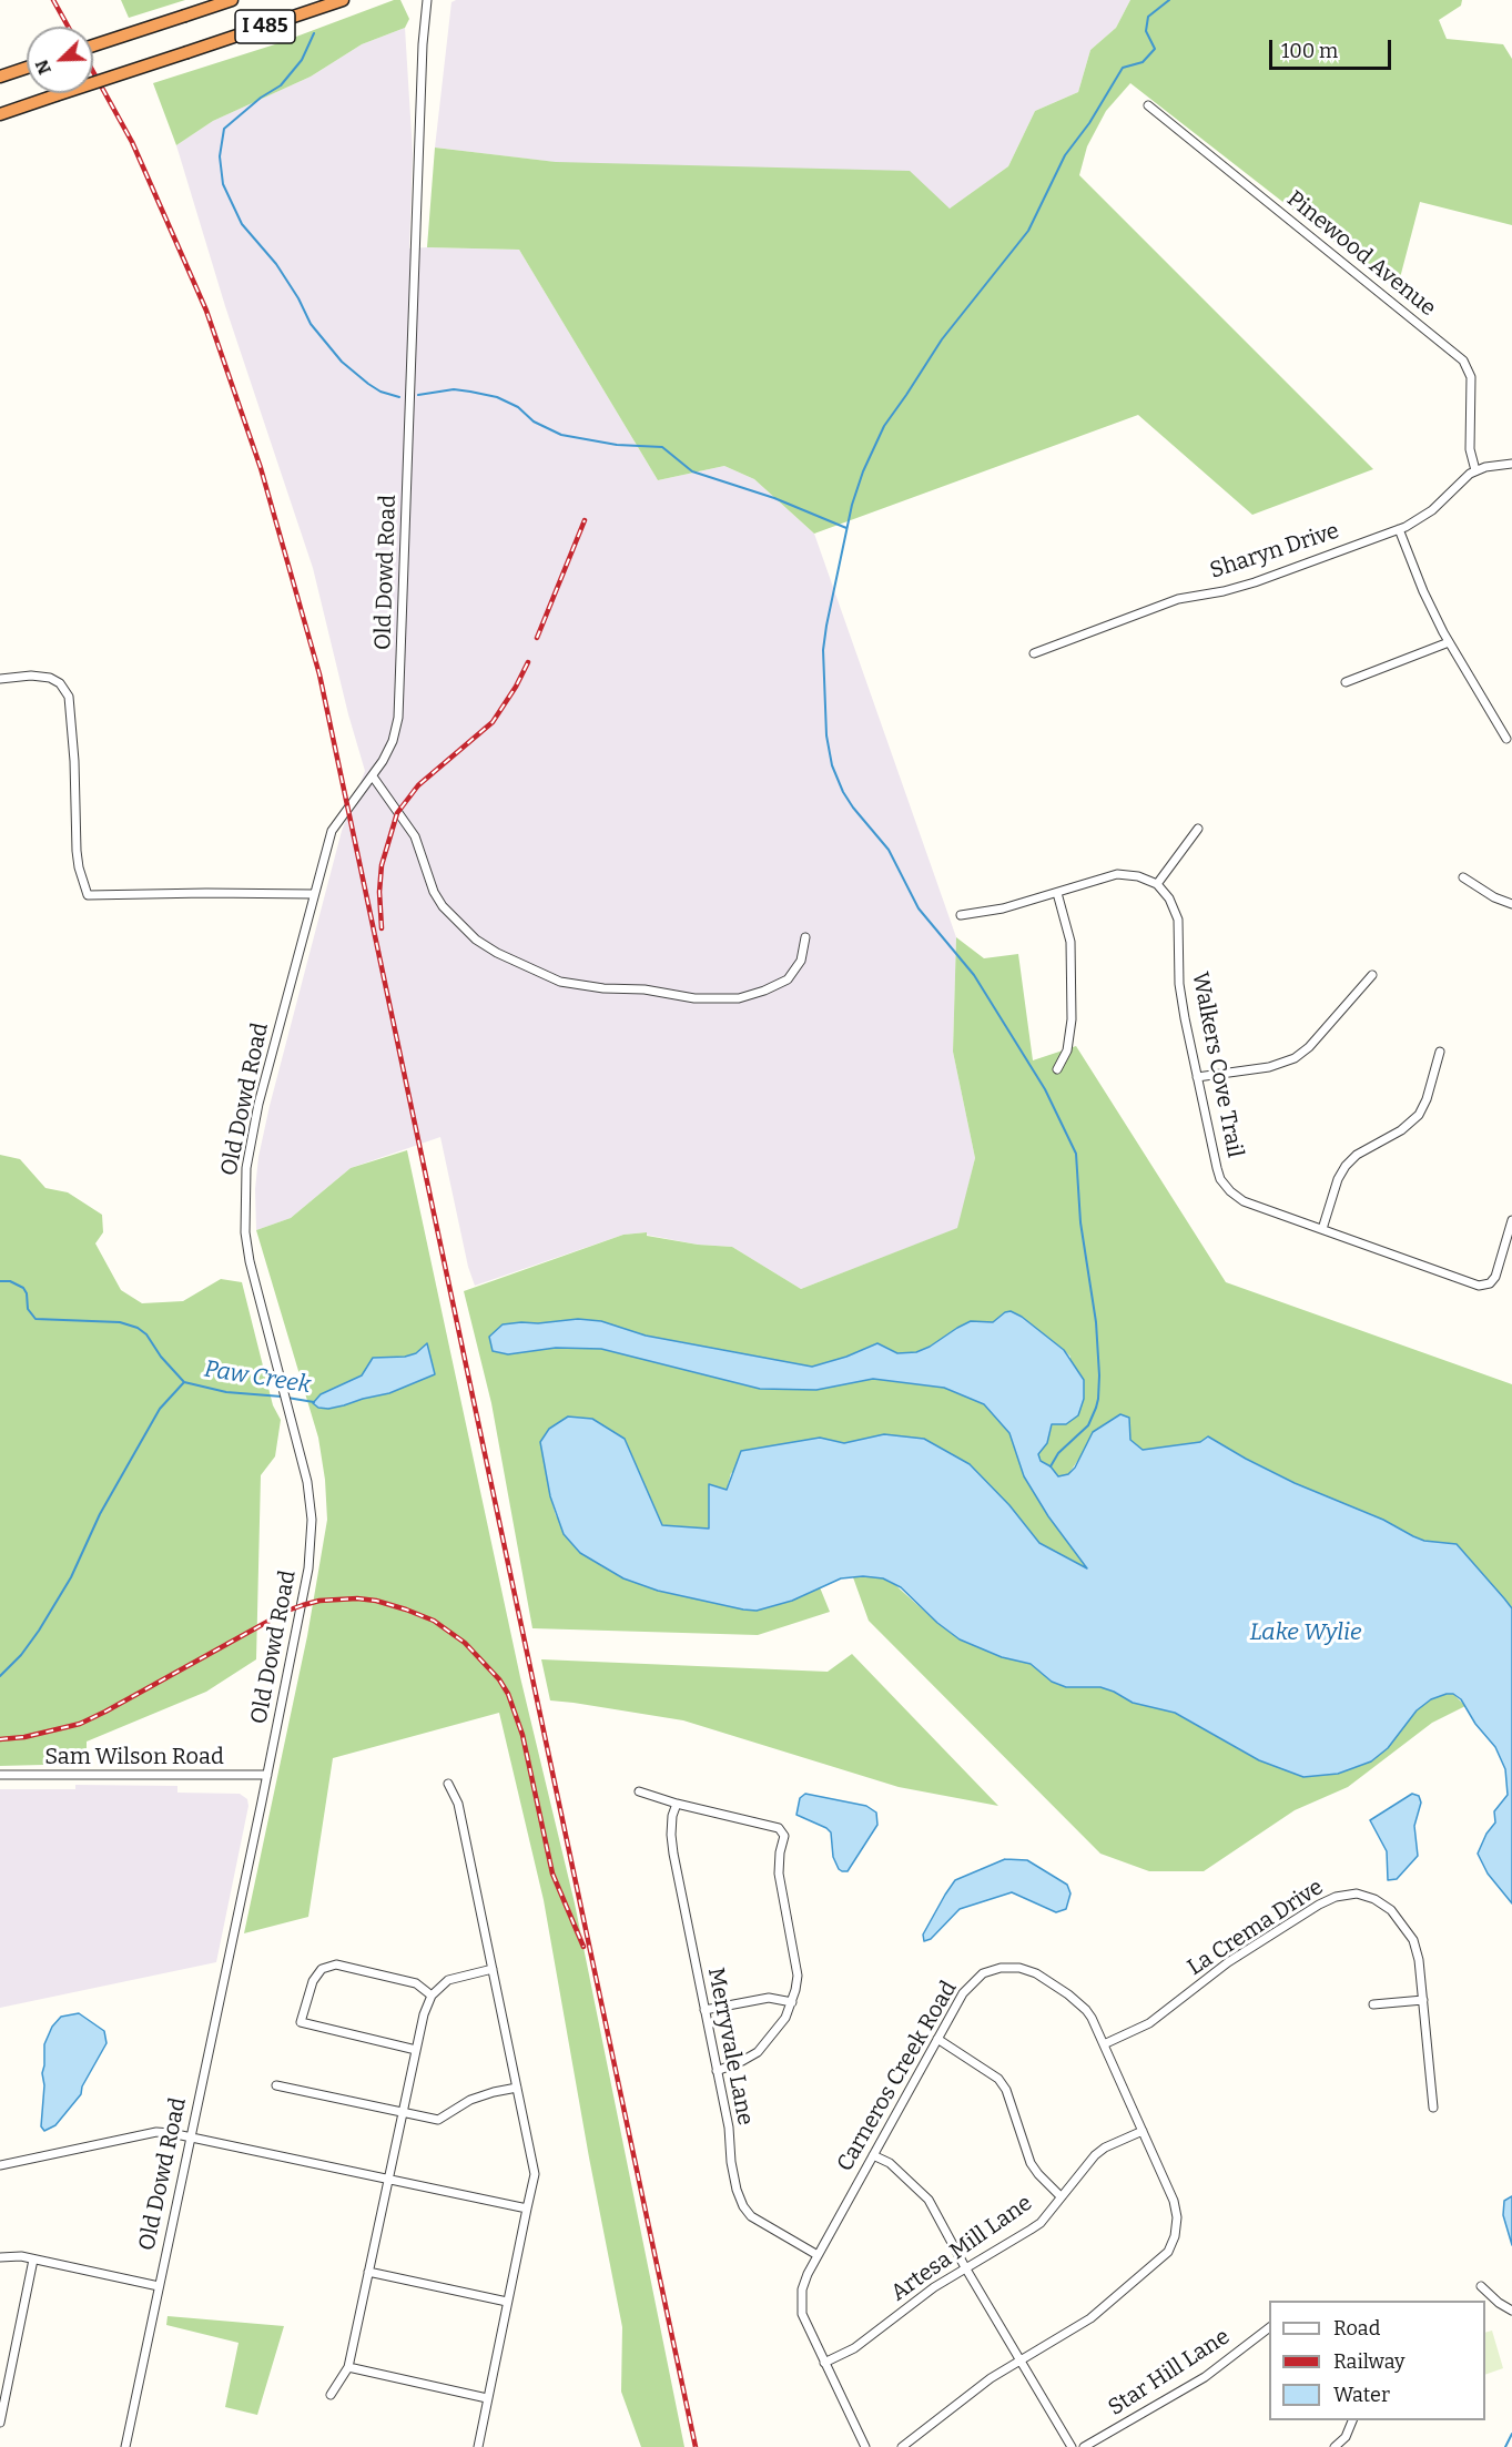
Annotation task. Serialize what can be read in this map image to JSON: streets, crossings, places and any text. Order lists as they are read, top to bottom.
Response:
{
  "streets": {
    "highway": ["I 485"],
    "street": [
      "Pinewood Avenue",
      "Sharyn Drive",
      "Old Dowd Road",
      "Walkers Cove Trail",
      "Sam Wilson Road",
      "La Crema Drive",
      "Merryvale Lane",
      "Carneros Creek Road",
      "Artesa Mill Lane",
      "Star Hill Lane"
    ]
  },
  "crossings": [
    ["Pinewood Avenue", "Sharyn Drive"],
    ["Old Dowd Road", "Sam Wilson Road"],
    ["La Crema Drive", "Carneros Creek Road"],
    ["Merryvale Lane", "Carneros Creek Road"],
    ["Carneros Creek Road", "Artesa Mill Lane"]
  ],
  "water": ["Paw Creek", "Lake Wylie"],
  "legend": ["Road", "Railway", "Water"],
  "scale_bar": "100 m",
  "north": "bottom left"
}
